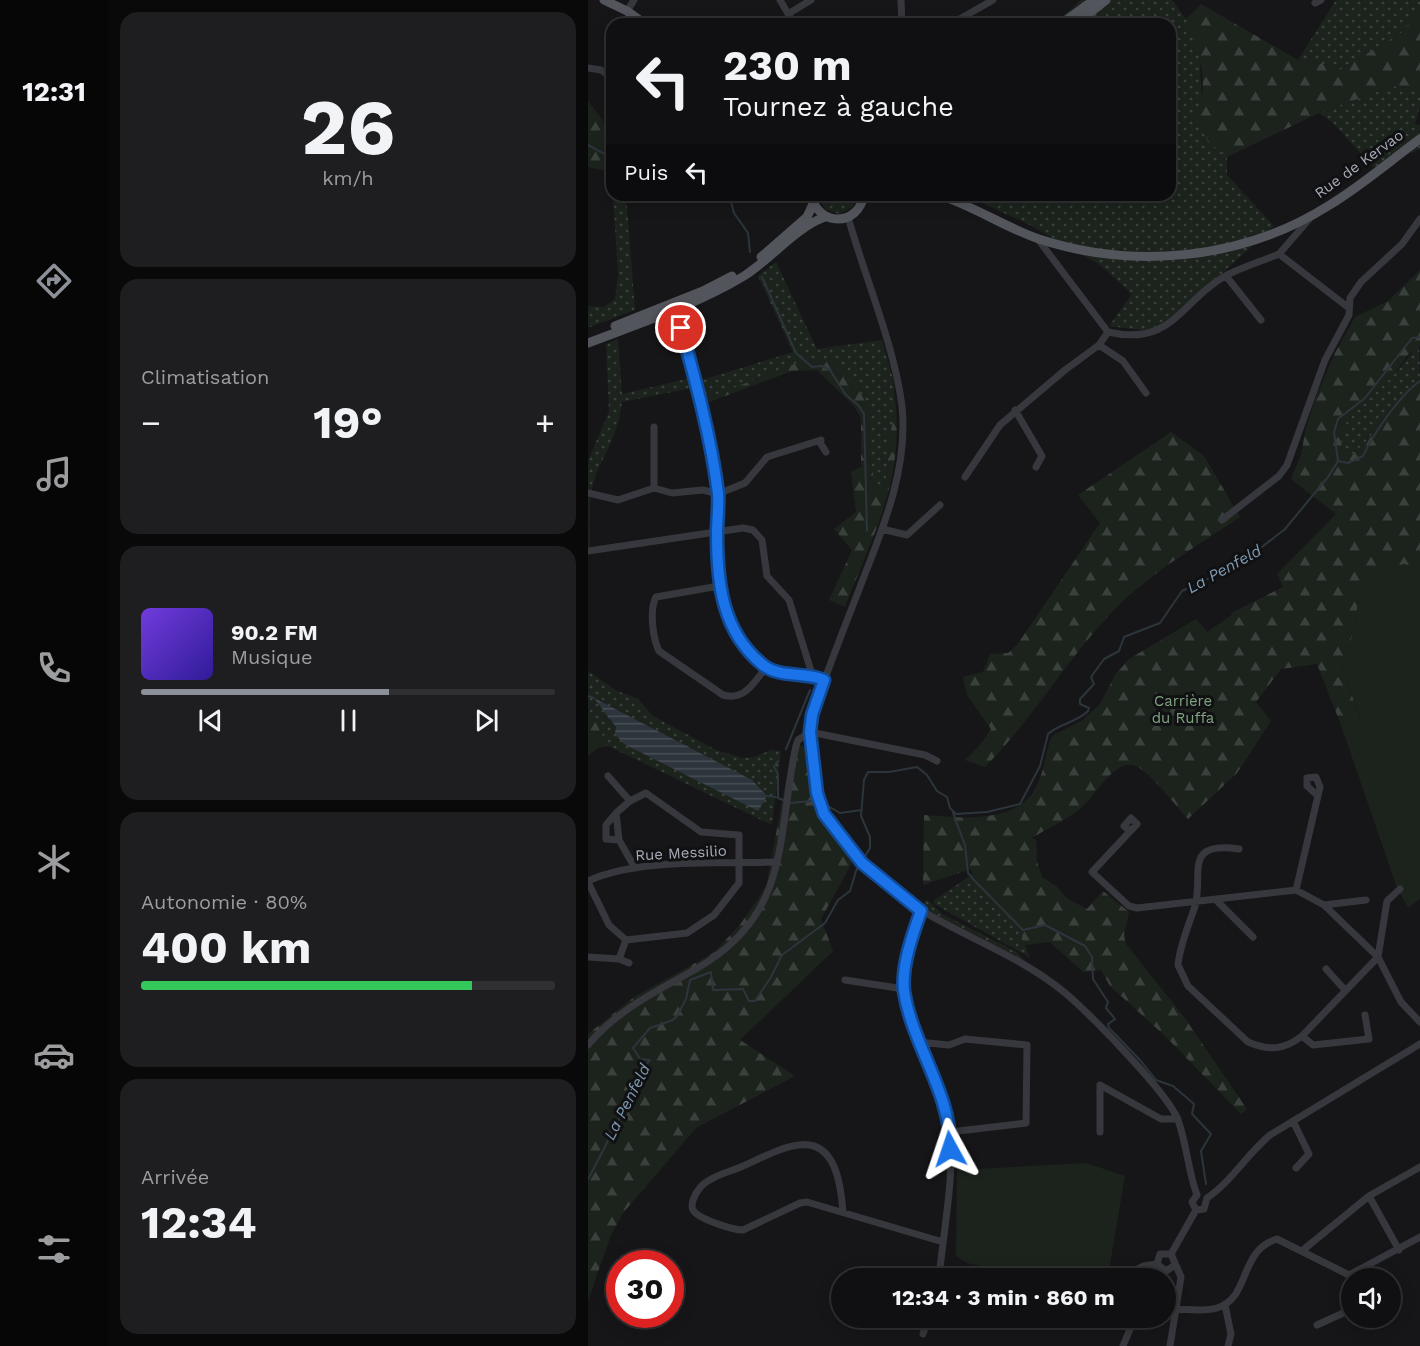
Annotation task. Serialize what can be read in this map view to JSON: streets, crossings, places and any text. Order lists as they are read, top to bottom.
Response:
{
  "streets": {
    "main road": ["Rue de Kervao"],
    "street": ["Rue Messilio"]
  },
  "water": ["La Penfeld"],
  "parks": ["Carrière du Ruffa"],
  "page": {
    "tabs": "12:31",
    "tile": [
      ["26", "km/h"],
      "Climatisation",
      ["Autonomie · 80%", "400 km"],
      ["Arrivée", "12:34"]
    ],
    "turn": ["230 m", "Tournez à gauche"],
    "then": "Puis",
    "heat": ["−", "19°", "+"],
    "song": ["90.2 FM", "Musique"],
    "limit": "30",
    "trip": "12:34 · 3 min · 860 m"
  }
}
